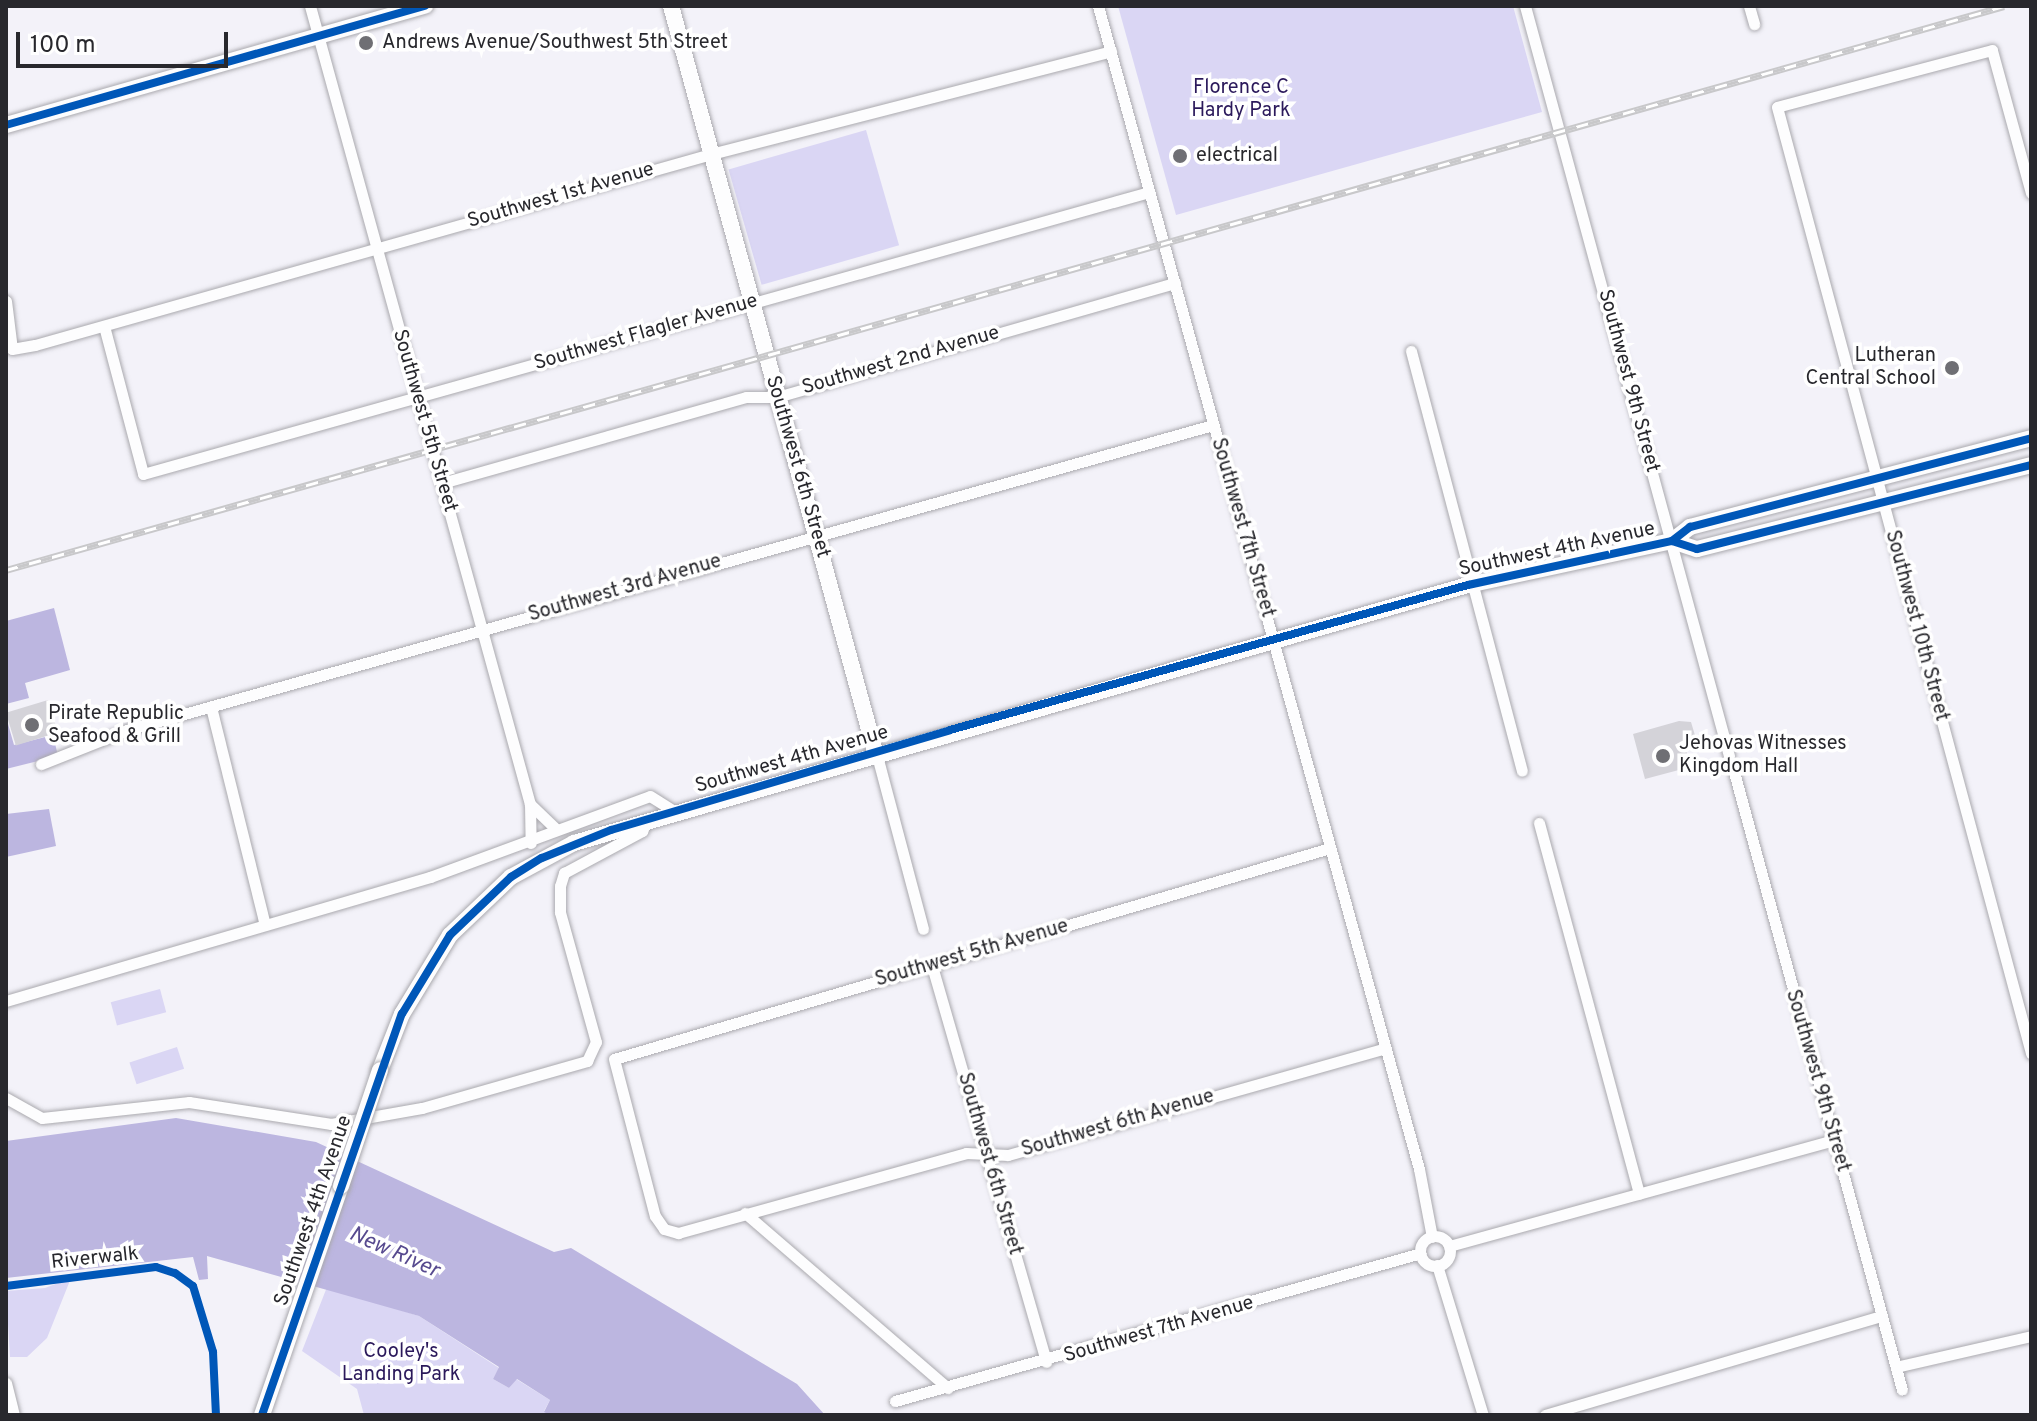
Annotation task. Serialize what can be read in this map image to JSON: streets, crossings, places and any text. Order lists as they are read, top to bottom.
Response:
{
  "streets": {
    "main road": ["Southwest 6th Street", "Southwest 4th Avenue"],
    "street": [
      "Southwest 1st Avenue",
      "Southwest Flagler Avenue",
      "Southwest 2nd Avenue",
      "Southwest 9th Street",
      "Southwest 5th Street",
      "Southwest 7th Street",
      "Southwest 3rd Avenue",
      "Southwest 10th Street",
      "Southwest 5th Avenue",
      "Southwest 6th Avenue",
      "Southwest 7th Avenue"
    ],
    "cycle path": ["Riverwalk"]
  },
  "crossings": [
    ["Southwest 1st Avenue", "Southwest Flagler Avenue"],
    ["Southwest 1st Avenue", "Southwest 5th Street"],
    ["Southwest 1st Avenue", "Southwest 6th Street"],
    ["Southwest 1st Avenue", "Southwest 7th Street"],
    ["Southwest Flagler Avenue", "Southwest 5th Street"],
    ["Southwest Flagler Avenue", "Southwest 6th Street"],
    ["Southwest Flagler Avenue", "Southwest 7th Street"],
    ["Southwest 2nd Avenue", "Southwest 5th Street"],
    ["Southwest 2nd Avenue", "Southwest 6th Street"],
    ["Southwest 2nd Avenue", "Southwest 7th Street"],
    ["Southwest 9th Street", "Southwest 4th Avenue"],
    ["Southwest 5th Street", "Southwest 4th Avenue"],
    ["Southwest 5th Street", "Southwest 3rd Avenue"],
    ["Southwest 6th Street", "Southwest 4th Avenue"],
    ["Southwest 6th Street", "Southwest 3rd Avenue"],
    ["Southwest 6th Street", "Southwest 5th Avenue"],
    ["Southwest 6th Street", "Southwest 6th Avenue"],
    ["Southwest 6th Street", "Southwest 7th Avenue"],
    ["Southwest 7th Street", "Southwest 4th Avenue"],
    ["Southwest 7th Street", "Southwest 3rd Avenue"],
    ["Southwest 7th Street", "Southwest 5th Avenue"],
    ["Southwest 7th Street", "Southwest 6th Avenue"],
    ["Southwest 4th Avenue", "Southwest 10th Street"],
    ["Southwest 5th Avenue", "Southwest 6th Avenue"]
  ],
  "water": ["New River"],
  "parks": ["Florence C Hardy Park", "Cooley's Landing Park"],
  "places": [
    "Andrews Avenue/Southwest 5th Street",
    "electrical",
    "Lutheran Central School",
    "Pirate Republic Seafood & Grill",
    "Jehovas Witnesses Kingdom Hall"
  ],
  "scale_bar": "100 m"
}
